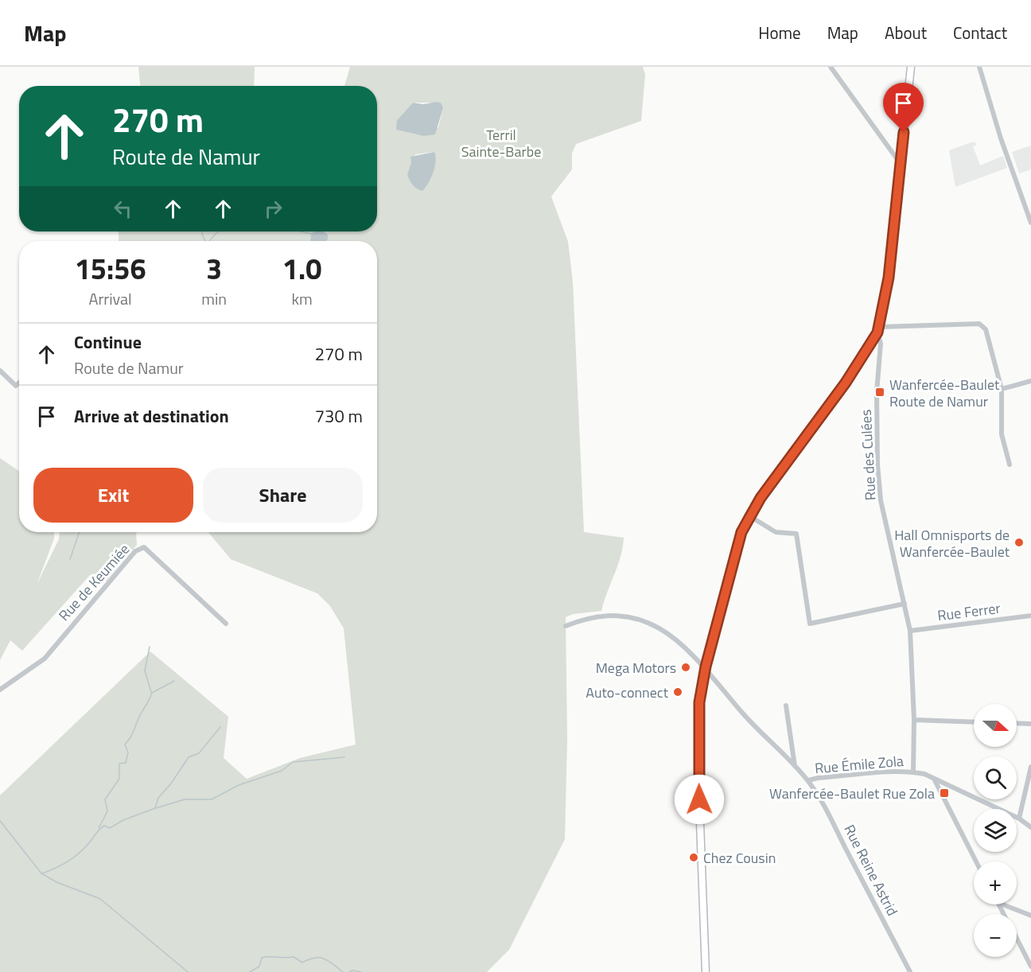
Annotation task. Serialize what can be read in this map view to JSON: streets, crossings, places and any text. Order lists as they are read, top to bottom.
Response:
{
  "streets": {
    "street": [
      "Rue des Culées",
      "Rue de Keumiée",
      "Rue Ferrer",
      "Rue Émile Zola",
      "Rue Reine Astrid"
    ]
  },
  "crossings": [
    ["Rue des Culées", "Rue Ferrer"],
    ["Rue des Culées", "Rue Émile Zola"],
    ["Rue Émile Zola", "Rue Reine Astrid"]
  ],
  "parks": ["Terril Sainte-Barbe"],
  "places": {
    "transit": ["Wanfercée-Baulet Route de Namur", "Wanfercée-Baulet Rue Zola"],
    "other": [
      "Hall Omnisports de Wanfercée-Baulet",
      "Mega Motors",
      "Auto-connect",
      "Chez Cousin"
    ]
  },
  "north": "right",
  "page": {
    "header": "Map",
    "nav": [
      "Home",
      "Map",
      "About",
      "Contact"
    ],
    "turn": ["270 m", "Route de Namur"],
    "eta": [
      "15:56",
      "Arrival",
      "3",
      "min",
      "1.0",
      "km"
    ],
    "list": [
      {
        "name": "Continue",
        "note": "Route de Namur",
        "value": "270 m"
      },
      {
        "name": "Arrive at destination",
        "value": "730 m"
      }
    ],
    "buttons": ["Exit", "Share"],
    "map_buttons": ["+", "−"]
  }
}
